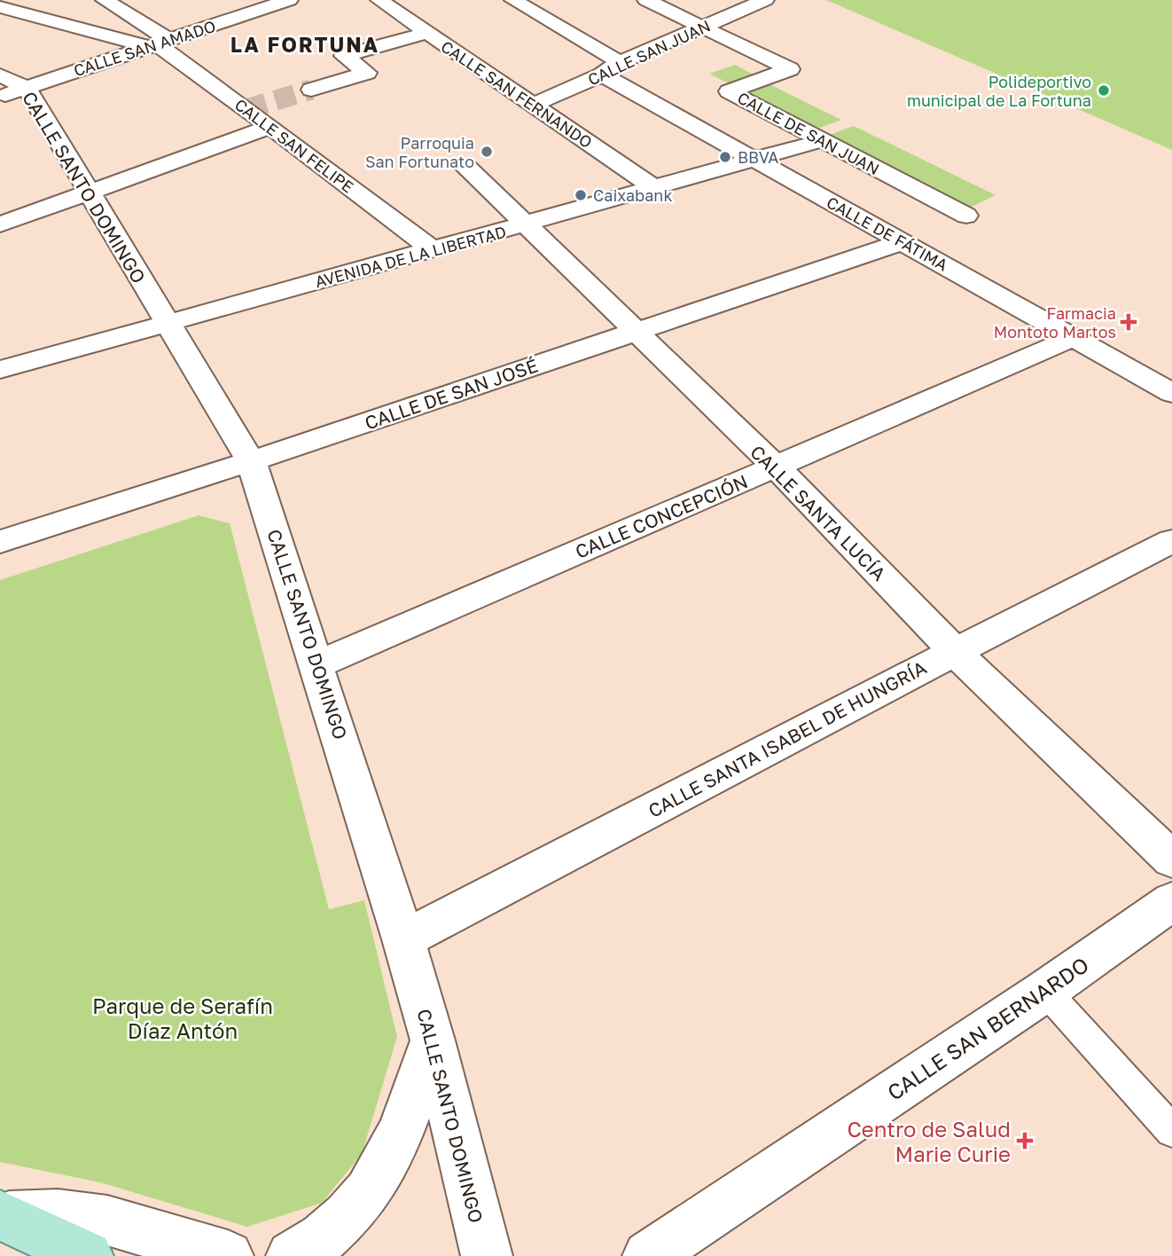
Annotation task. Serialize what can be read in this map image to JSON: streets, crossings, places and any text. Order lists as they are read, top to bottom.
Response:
{
  "streets": {
    "street": [
      "CALLE SAN AMADO",
      "CALLE SAN JUAN",
      "CALLE SAN FERNANDO",
      "CALLE DE SAN JUAN",
      "CALLE SAN FELIPE",
      "CALLE SANTO DOMINGO",
      "CALLE DE FÁTIMA",
      "AVENIDA DE LA LIBERTAD",
      "CALLE DE SAN JOSÉ",
      "CALLE SANTA LUCÍA",
      "CALLE CONCEPCIÓN",
      "CALLE SANTA ISABEL DE HUNGRÍA",
      "CALLE SAN BERNARDO"
    ]
  },
  "crossings": [
    ["CALLE SAN AMADO", "CALLE SAN FELIPE"],
    ["CALLE SAN AMADO", "CALLE SANTO DOMINGO"],
    ["CALLE SAN JUAN", "CALLE SAN FERNANDO"],
    ["CALLE SAN JUAN", "CALLE DE SAN JUAN"],
    ["CALLE SAN JUAN", "CALLE DE FÁTIMA"],
    ["CALLE SAN FERNANDO", "AVENIDA DE LA LIBERTAD"],
    ["CALLE DE SAN JUAN", "AVENIDA DE LA LIBERTAD"],
    ["CALLE SAN FELIPE", "AVENIDA DE LA LIBERTAD"],
    ["CALLE SANTO DOMINGO", "AVENIDA DE LA LIBERTAD"],
    ["CALLE SANTO DOMINGO", "CALLE DE SAN JOSÉ"],
    ["CALLE SANTO DOMINGO", "CALLE CONCEPCIÓN"],
    ["CALLE SANTO DOMINGO", "CALLE SANTA ISABEL DE HUNGRÍA"],
    ["CALLE DE FÁTIMA", "AVENIDA DE LA LIBERTAD"],
    ["CALLE DE FÁTIMA", "CALLE DE SAN JOSÉ"],
    ["CALLE DE FÁTIMA", "CALLE CONCEPCIÓN"],
    ["AVENIDA DE LA LIBERTAD", "CALLE SANTA LUCÍA"],
    ["CALLE DE SAN JOSÉ", "CALLE SANTA LUCÍA"],
    ["CALLE SANTA LUCÍA", "CALLE CONCEPCIÓN"],
    ["CALLE SANTA LUCÍA", "CALLE SANTA ISABEL DE HUNGRÍA"]
  ],
  "districts": ["LA FORTUNA"],
  "parks": ["Parque de Serafín Díaz Antón"],
  "places": {
    "other": [
      "Polideportivo municipal de La Fortuna",
      "Parroquia San Fortunato",
      "BBVA",
      "Caixabank"
    ],
    "health": ["Farmacia Montoto Martos", "Centro de Salud Marie Curie"]
  }
}
